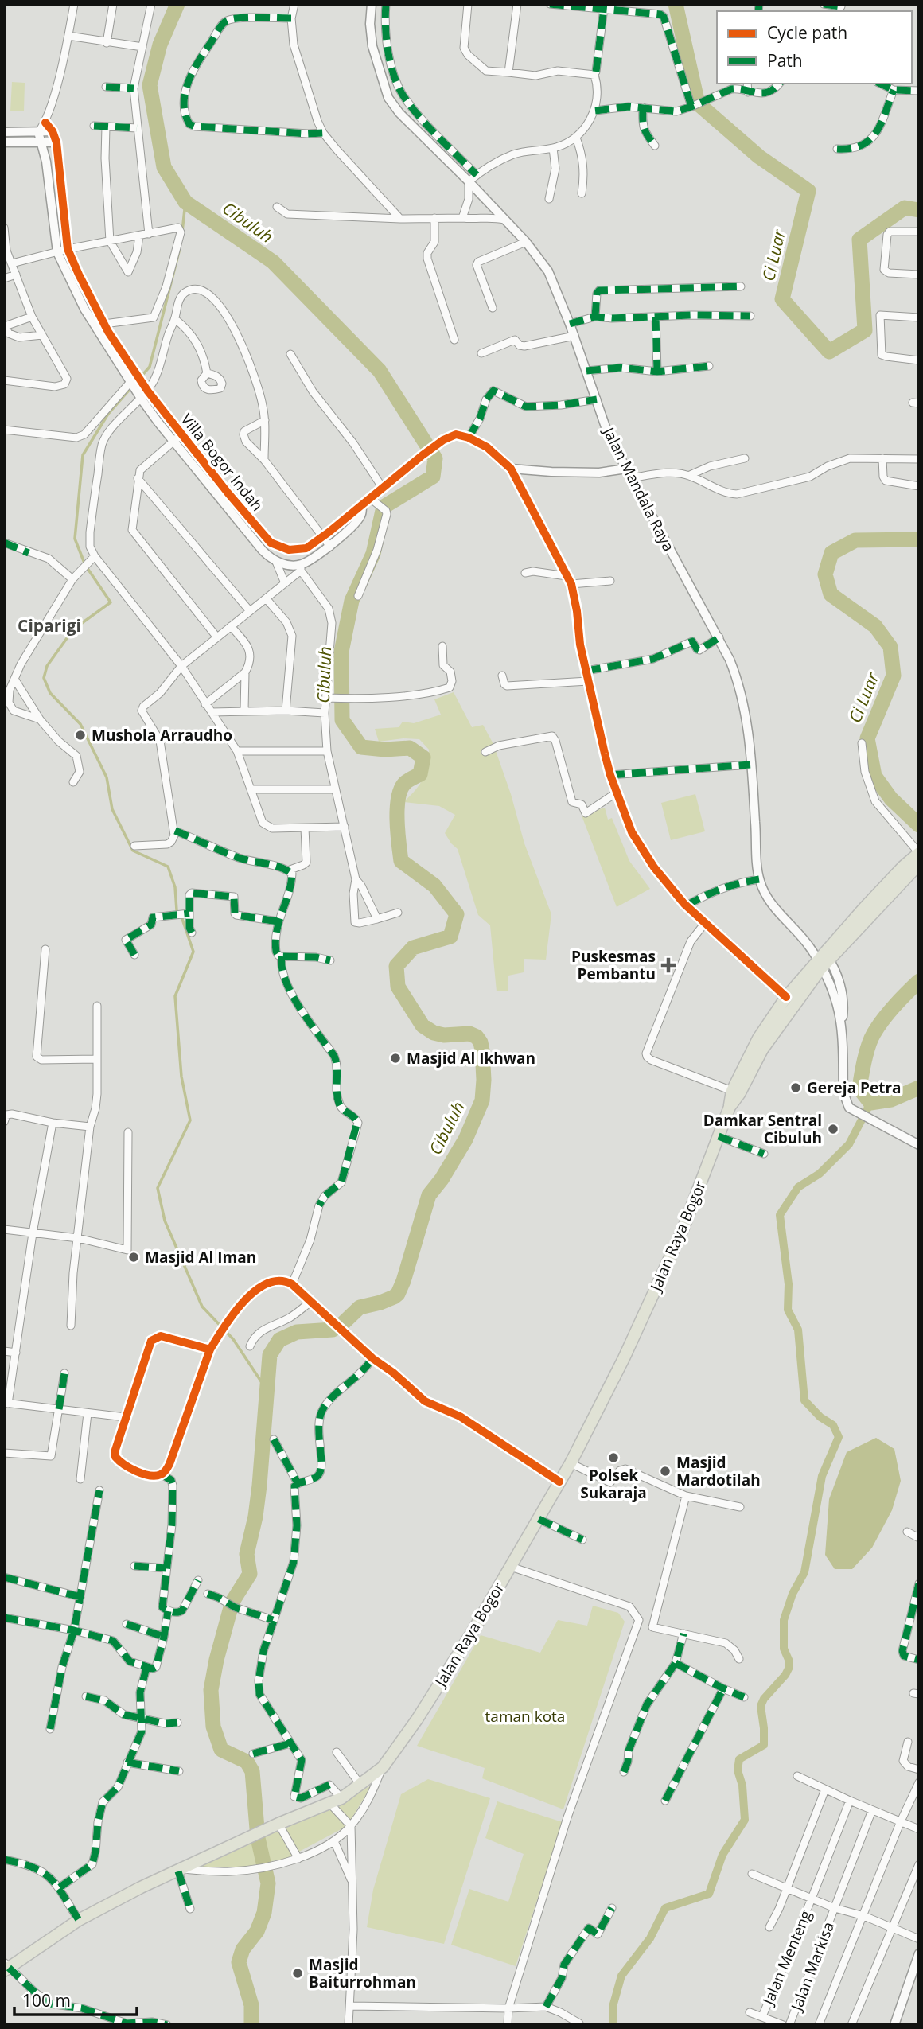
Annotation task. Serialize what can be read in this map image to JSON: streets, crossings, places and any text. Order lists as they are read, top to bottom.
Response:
{
  "streets": {
    "highway": ["Jalan Raya Bogor"],
    "street": [
      "Villa Bogor Indah",
      "Jalan Mandala Raya",
      "Jalan Menteng",
      "Jalan Markisa"
    ]
  },
  "crossings": [
    ["Jalan Mandala Raya", "Jalan Raya Bogor"]
  ],
  "districts": ["Ciparigi"],
  "water": ["Cibuluh", "Ci Luar"],
  "parks": ["taman kota"],
  "places": {
    "other": [
      "Mushola Arraudho",
      "Masjid Al Ikhwan",
      "Gereja Petra",
      "Damkar Sentral Cibuluh",
      "Masjid Al Iman",
      "Polsek Sukaraja",
      "Masjid Mardotilah",
      "Masjid Baiturrohman"
    ],
    "health": ["Puskesmas Pembantu"]
  },
  "legend": ["Cycle path", "Path"],
  "scale_bar": "100 m"
}
